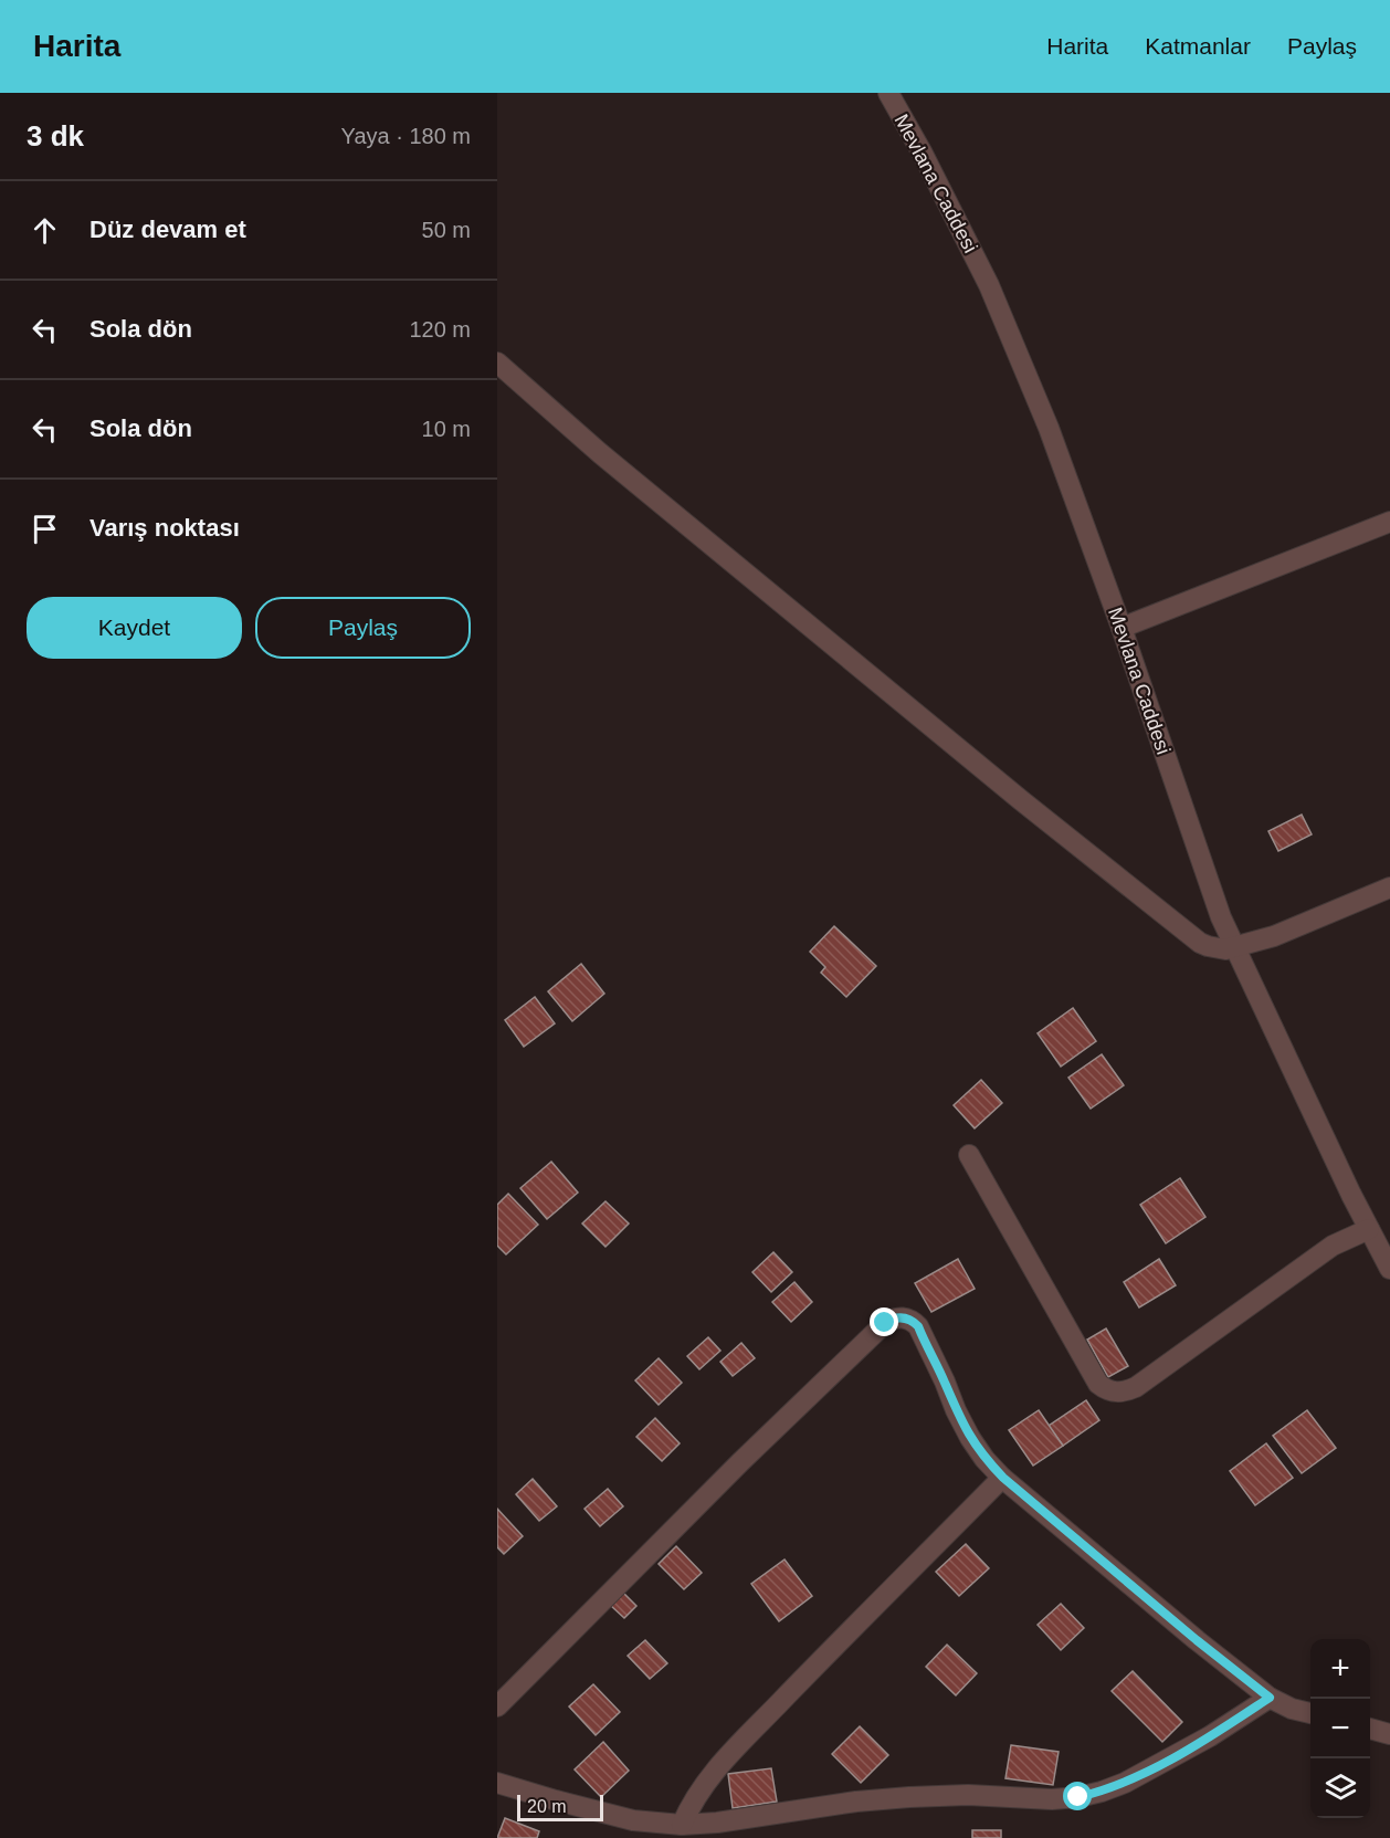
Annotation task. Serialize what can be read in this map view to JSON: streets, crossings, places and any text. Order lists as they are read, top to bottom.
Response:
{
  "streets": {
    "street": ["Mevlana Caddesi"]
  },
  "scale_bar": "20 m",
  "page": {
    "header": "Harita",
    "nav": ["Harita", "Katmanlar", "Paylaş"],
    "heading": ["3 dk", "Yaya · 180 m"],
    "list": [
      ["Düz devam et", "50 m"],
      ["Sola dön", "120 m"],
      ["Sola dön", "10 m"],
      "Varış noktası"
    ],
    "buttons": ["Kaydet", "Paylaş"],
    "map_buttons": ["+", "−"],
    "scale": "20 m"
  }
}
